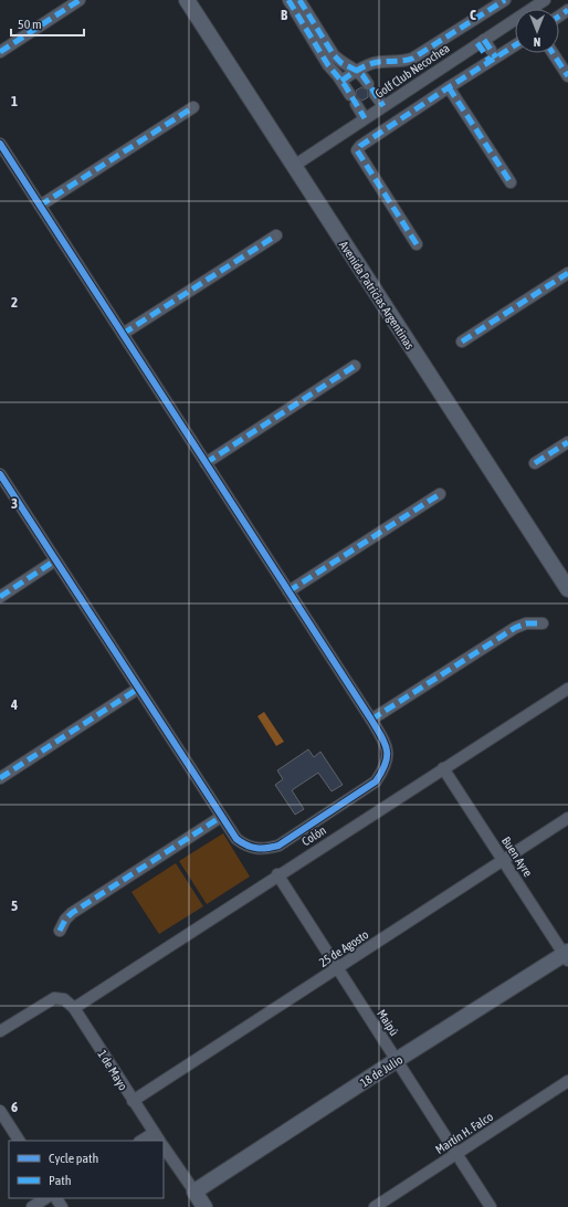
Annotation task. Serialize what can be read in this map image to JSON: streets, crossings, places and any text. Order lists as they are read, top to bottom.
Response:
{
  "streets": {
    "street": [
      "Golf Club Necochea",
      "Avenida Patricias Argentinas",
      "Colón",
      "Buen Ayre",
      "25 de Agosto",
      "Maipú",
      "1 de Mayo",
      "18 de Julio",
      "Martín H. Falco"
    ]
  },
  "crossings": [
    ["Golf Club Necochea", "Avenida Patricias Argentinas"],
    ["Colón", "Buen Ayre"],
    ["Colón", "Maipú"],
    ["Colón", "1 de Mayo"],
    ["Buen Ayre", "25 de Agosto"],
    ["Buen Ayre", "18 de Julio"],
    ["25 de Agosto", "Maipú"],
    ["25 de Agosto", "1 de Mayo"],
    ["Maipú", "18 de Julio"],
    ["Maipú", "Martín H. Falco"]
  ],
  "legend": ["Cycle path", "Path"],
  "scale_bar": "50 m",
  "north": "bottom",
  "grid": {
    "columns": ["B", "C"],
    "rows": [
      "1",
      "2",
      "3",
      "4",
      "5",
      "6"
    ]
  }
}
